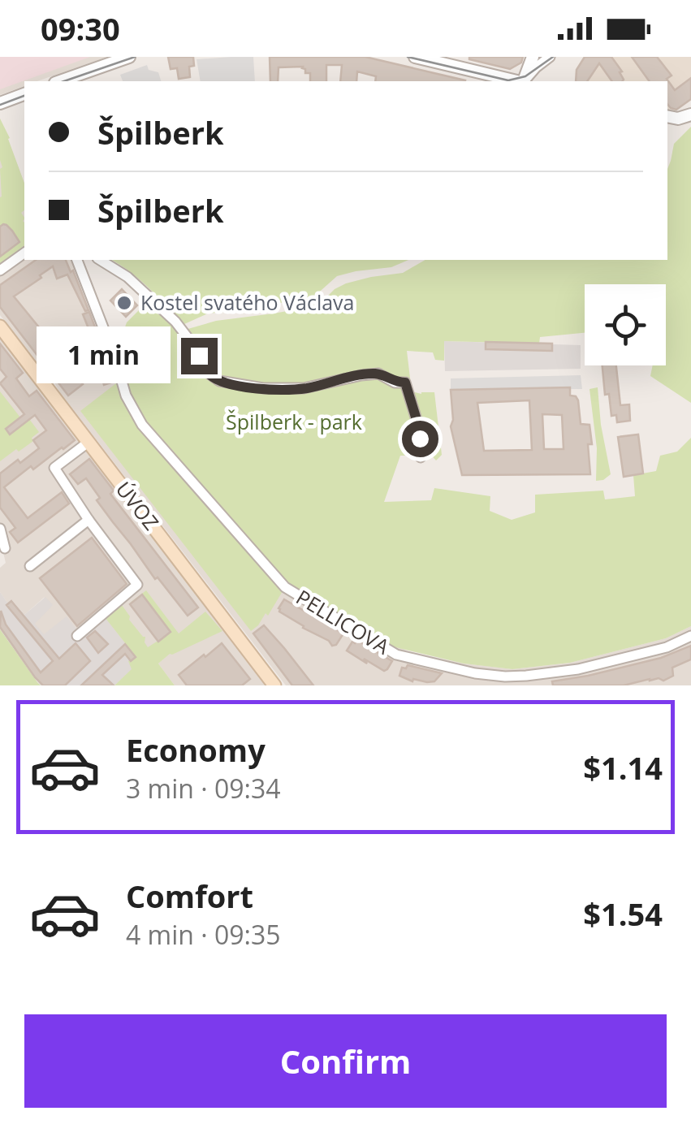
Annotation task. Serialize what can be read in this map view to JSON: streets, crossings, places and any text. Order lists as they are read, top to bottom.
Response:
{
  "streets": {
    "main road": ["ÚVOZ"],
    "street": ["PELLICOVA"]
  },
  "parks": ["Špilberk - park"],
  "places": ["Kostel svatého Václava"],
  "page": {
    "status": "09:30",
    "banner": ["Špilberk", "Špilberk"],
    "bubble": "1 min",
    "list": [
      {
        "name": "Economy",
        "note": "3 min · 09:34",
        "value": "$1.14"
      },
      {
        "name": "Comfort",
        "note": "4 min · 09:35",
        "value": "$1.54"
      }
    ],
    "buttons": "Confirm"
  }
}
